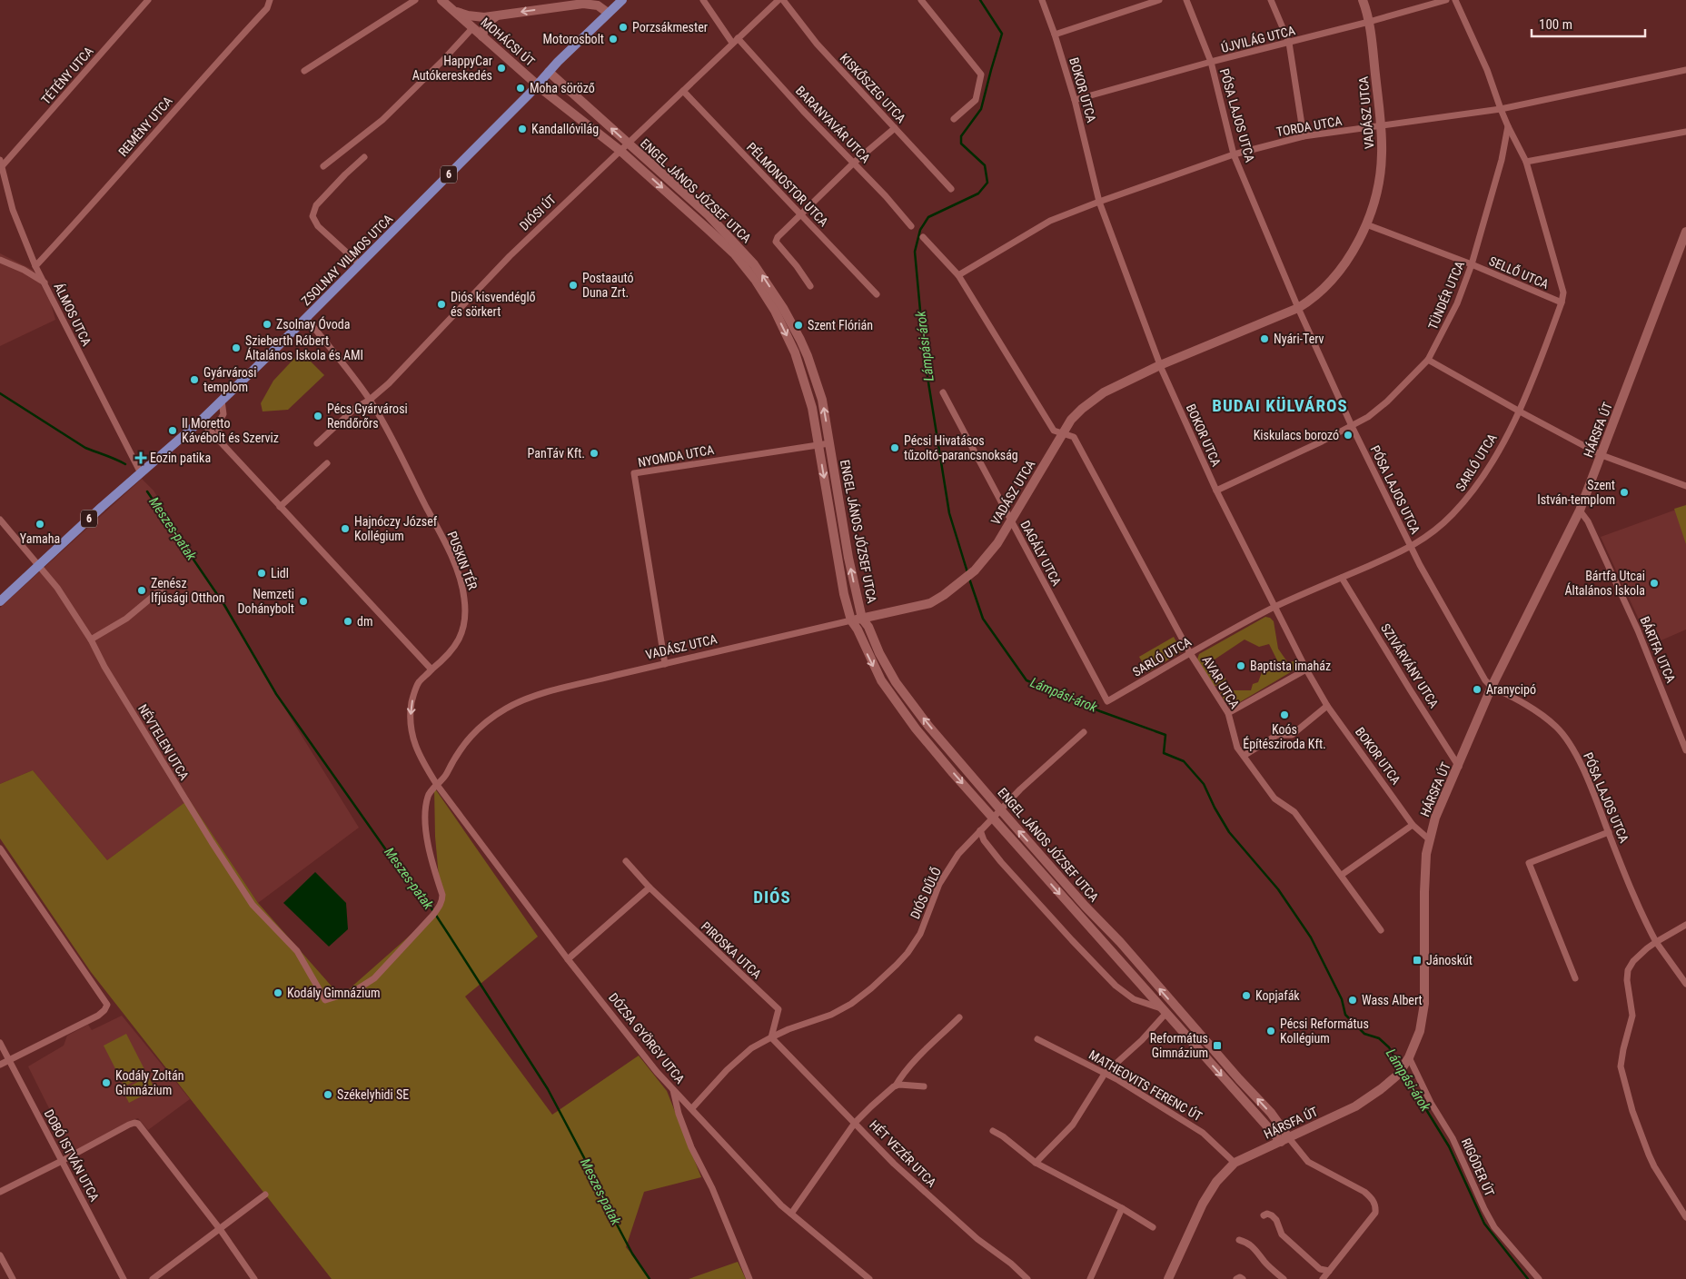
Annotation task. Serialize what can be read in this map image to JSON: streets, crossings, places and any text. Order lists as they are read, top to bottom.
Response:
{
  "streets": {
    "main road": ["6", "ZSOLNAY VILMOS UTCA"],
    "street": [
      "ÚJVILÁG UTCA",
      "MOHÁCSI ÚT",
      "TÉTÉNY UTCA",
      "KISKŐSZEG UTCA",
      "BOKOR UTCA",
      "VADÁSZ UTCA",
      "PÓSA LAJOS UTCA",
      "BARANYAVÁR UTCA",
      "REMÉNY UTCA",
      "TORDA UTCA",
      "PÉLMONOSTOR UTCA",
      "ENGEL JÁNOS JÓZSEF UTCA",
      "DIÓSI ÚT",
      "SELLŐ UTCA",
      "TÜNDÉR UTCA",
      "ÁLMOS UTCA",
      "HÁRSFA ÚT",
      "NYOMDA UTCA",
      "SARLÓ UTCA",
      "DAGÁLY UTCA",
      "PUSKIN TÉR",
      "BÁRTFA UTCA",
      "SZIVÁRVÁNY UTCA",
      "AVAR UTCA",
      "NÉVTELEN UTCA",
      "DIÓS DŰLŐ",
      "PIROSKA UTCA",
      "DÓZSA GYÖRGY UTCA",
      "MATHEOVITS FERENC ÚT",
      "HÉT VEZÉR UTCA",
      "DOBÓ ISTVÁN UTCA",
      "RIGÓDER ÚT"
    ]
  },
  "crossings": [
    ["ÚJVILÁG UTCA", "BOKOR UTCA"],
    ["ÚJVILÁG UTCA", "VADÁSZ UTCA"],
    ["ÚJVILÁG UTCA", "PÓSA LAJOS UTCA"],
    ["MOHÁCSI ÚT", "ENGEL JÁNOS JÓZSEF UTCA"],
    ["MOHÁCSI ÚT", "ZSOLNAY VILMOS UTCA"],
    ["TÉTÉNY UTCA", "ÁLMOS UTCA"],
    ["BOKOR UTCA", "VADÁSZ UTCA"],
    ["BOKOR UTCA", "TORDA UTCA"],
    ["BOKOR UTCA", "TÜNDÉR UTCA"],
    ["BOKOR UTCA", "HÁRSFA ÚT"],
    ["BOKOR UTCA", "SARLÓ UTCA"],
    ["VADÁSZ UTCA", "PÓSA LAJOS UTCA"],
    ["VADÁSZ UTCA", "TORDA UTCA"],
    ["VADÁSZ UTCA", "ENGEL JÁNOS JÓZSEF UTCA"],
    ["VADÁSZ UTCA", "SELLŐ UTCA"],
    ["VADÁSZ UTCA", "NYOMDA UTCA"],
    ["VADÁSZ UTCA", "DAGÁLY UTCA"],
    ["VADÁSZ UTCA", "PUSKIN TÉR"],
    ["VADÁSZ UTCA", "AVAR UTCA"],
    ["VADÁSZ UTCA", "NÉVTELEN UTCA"],
    ["VADÁSZ UTCA", "DÓZSA GYÖRGY UTCA"],
    ["PÓSA LAJOS UTCA", "TORDA UTCA"],
    ["PÓSA LAJOS UTCA", "TÜNDÉR UTCA"],
    ["PÓSA LAJOS UTCA", "HÁRSFA ÚT"],
    ["PÓSA LAJOS UTCA", "SARLÓ UTCA"],
    ["BARANYAVÁR UTCA", "DIÓSI ÚT"],
    ["REMÉNY UTCA", "ÁLMOS UTCA"],
    ["PÉLMONOSTOR UTCA", "DIÓSI ÚT"],
    ["ENGEL JÁNOS JÓZSEF UTCA", "DIÓSI ÚT"],
    ["ENGEL JÁNOS JÓZSEF UTCA", "ZSOLNAY VILMOS UTCA"],
    ["ENGEL JÁNOS JÓZSEF UTCA", "HÁRSFA ÚT"],
    ["ENGEL JÁNOS JÓZSEF UTCA", "NYOMDA UTCA"],
    ["ENGEL JÁNOS JÓZSEF UTCA", "DIÓS DŰLŐ"],
    ["DIÓSI ÚT", "PUSKIN TÉR"],
    ["ZSOLNAY VILMOS UTCA", "ÁLMOS UTCA"],
    ["ZSOLNAY VILMOS UTCA", "PUSKIN TÉR"],
    ["ZSOLNAY VILMOS UTCA", "NÉVTELEN UTCA"],
    ["SELLŐ UTCA", "TÜNDÉR UTCA"],
    ["SELLŐ UTCA", "SARLÓ UTCA"],
    ["TÜNDÉR UTCA", "SARLÓ UTCA"],
    ["HÁRSFA ÚT", "BÁRTFA UTCA"],
    ["HÁRSFA ÚT", "SZIVÁRVÁNY UTCA"],
    ["HÁRSFA ÚT", "MATHEOVITS FERENC ÚT"],
    ["HÁRSFA ÚT", "RIGÓDER ÚT"],
    ["SARLÓ UTCA", "DAGÁLY UTCA"],
    ["SARLÓ UTCA", "SZIVÁRVÁNY UTCA"],
    ["SARLÓ UTCA", "AVAR UTCA"],
    ["PUSKIN TÉR", "DÓZSA GYÖRGY UTCA"],
    ["DIÓS DŰLŐ", "PIROSKA UTCA"],
    ["DIÓS DŰLŐ", "HÉT VEZÉR UTCA"],
    ["PIROSKA UTCA", "HÉT VEZÉR UTCA"]
  ],
  "districts": ["BUDAI KÜLVÁROS", "DIÓS"],
  "water": ["Lámpási-árok", "Meszes-patak"],
  "places": {
    "other": [
      "Porzsákmester",
      "Motorosbolt",
      "HappyCar Autókereskedés",
      "Moha söröző",
      "Kandallóvilág",
      "Postaautó Duna Zrt.",
      "Diós kisvendéglő és sörkert",
      "Zsolnay Óvoda",
      "Szent Flórián",
      "Nyári-Terv",
      "Szieberth Róbert Általános Iskola és AMI",
      "Gyárvárosi templom",
      "Pécs Gyárvárosi Rendőrőrs",
      "Il Moretto Kávébolt és Szerviz",
      "Kiskulacs borozó",
      "Pécsi Hivatásos tűzoltó-parancsnokság",
      "PanTáv Kft.",
      "Szent István-templom",
      "Yamaha",
      "Hajnóczy József Kollégium",
      "Lidl",
      "Bártfa Utcai Általános Iskola",
      "Zenész Ifjúsági Otthon",
      "Nemzeti Dohánybolt",
      "dm",
      "Baptista imaház",
      "Aranycipó",
      "Koós Építésziroda Kft.",
      "Kodály Gimnázium",
      "Kopjafák",
      "Wass Albert",
      "Pécsi Református Kollégium",
      "Kodály Zoltán Gimnázium",
      "Székelyhidi SE"
    ],
    "health": ["Eozin patika"],
    "transit": ["Jánoskút", "Református Gimnázium"]
  },
  "scale_bar": "100 m"
}
